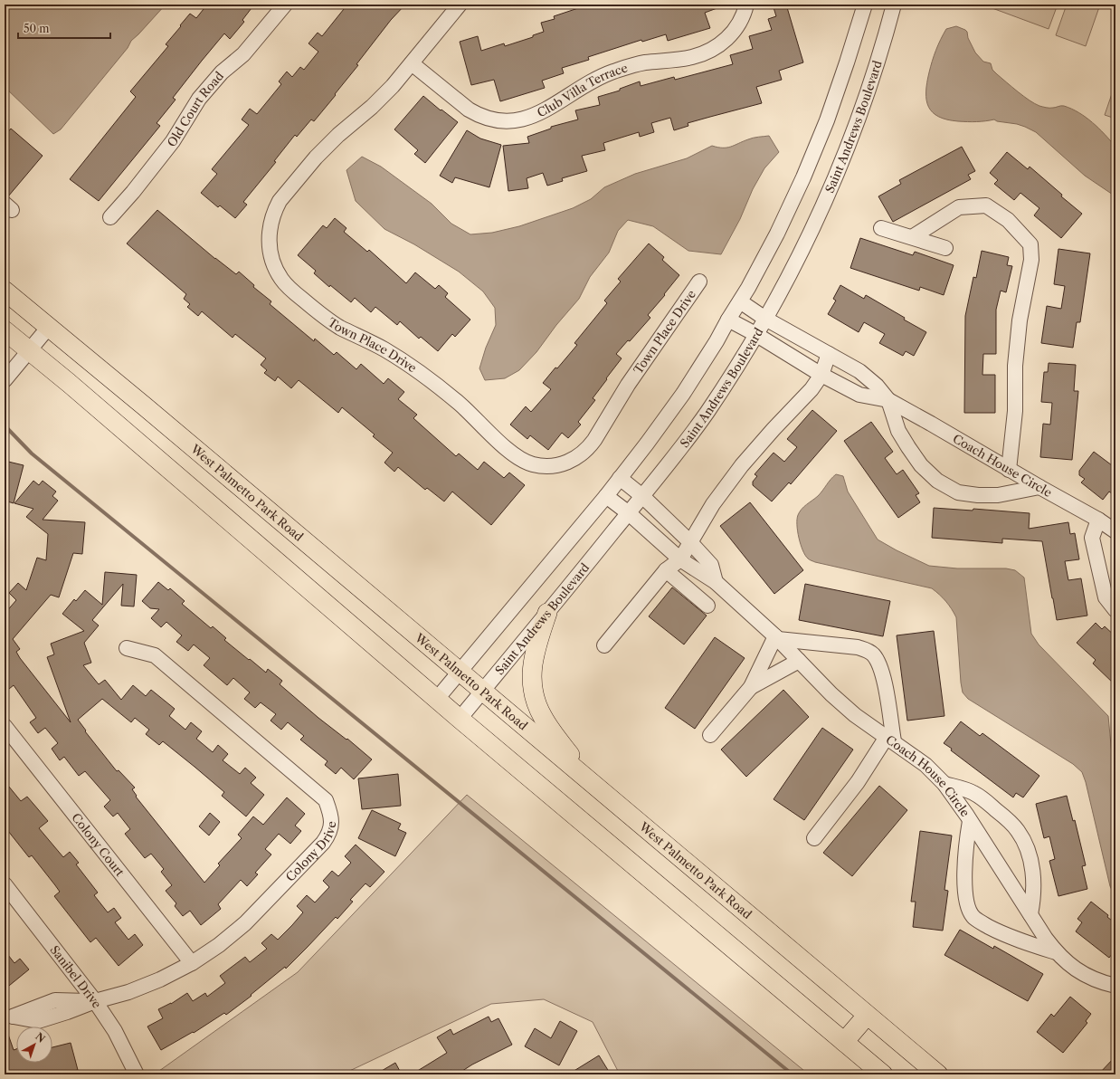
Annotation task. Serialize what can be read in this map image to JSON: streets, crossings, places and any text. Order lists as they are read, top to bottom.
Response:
{
  "streets": {
    "main road": ["West Palmetto Park Road"],
    "street": [
      "Club Villa Terrace",
      "Old Court Road",
      "Saint Andrews Boulevard",
      "Town Place Drive",
      "Coach House Circle",
      "Colony Court",
      "Colony Drive",
      "Sanibel Drive"
    ]
  },
  "crossings": [
    ["Club Villa Terrace", "Town Place Drive"],
    ["Saint Andrews Boulevard", "Coach House Circle"],
    ["Saint Andrews Boulevard", "West Palmetto Park Road"],
    ["Colony Court", "Colony Drive"],
    ["Colony Drive", "Sanibel Drive"]
  ],
  "scale_bar": "50 m",
  "north": "top right"
}
